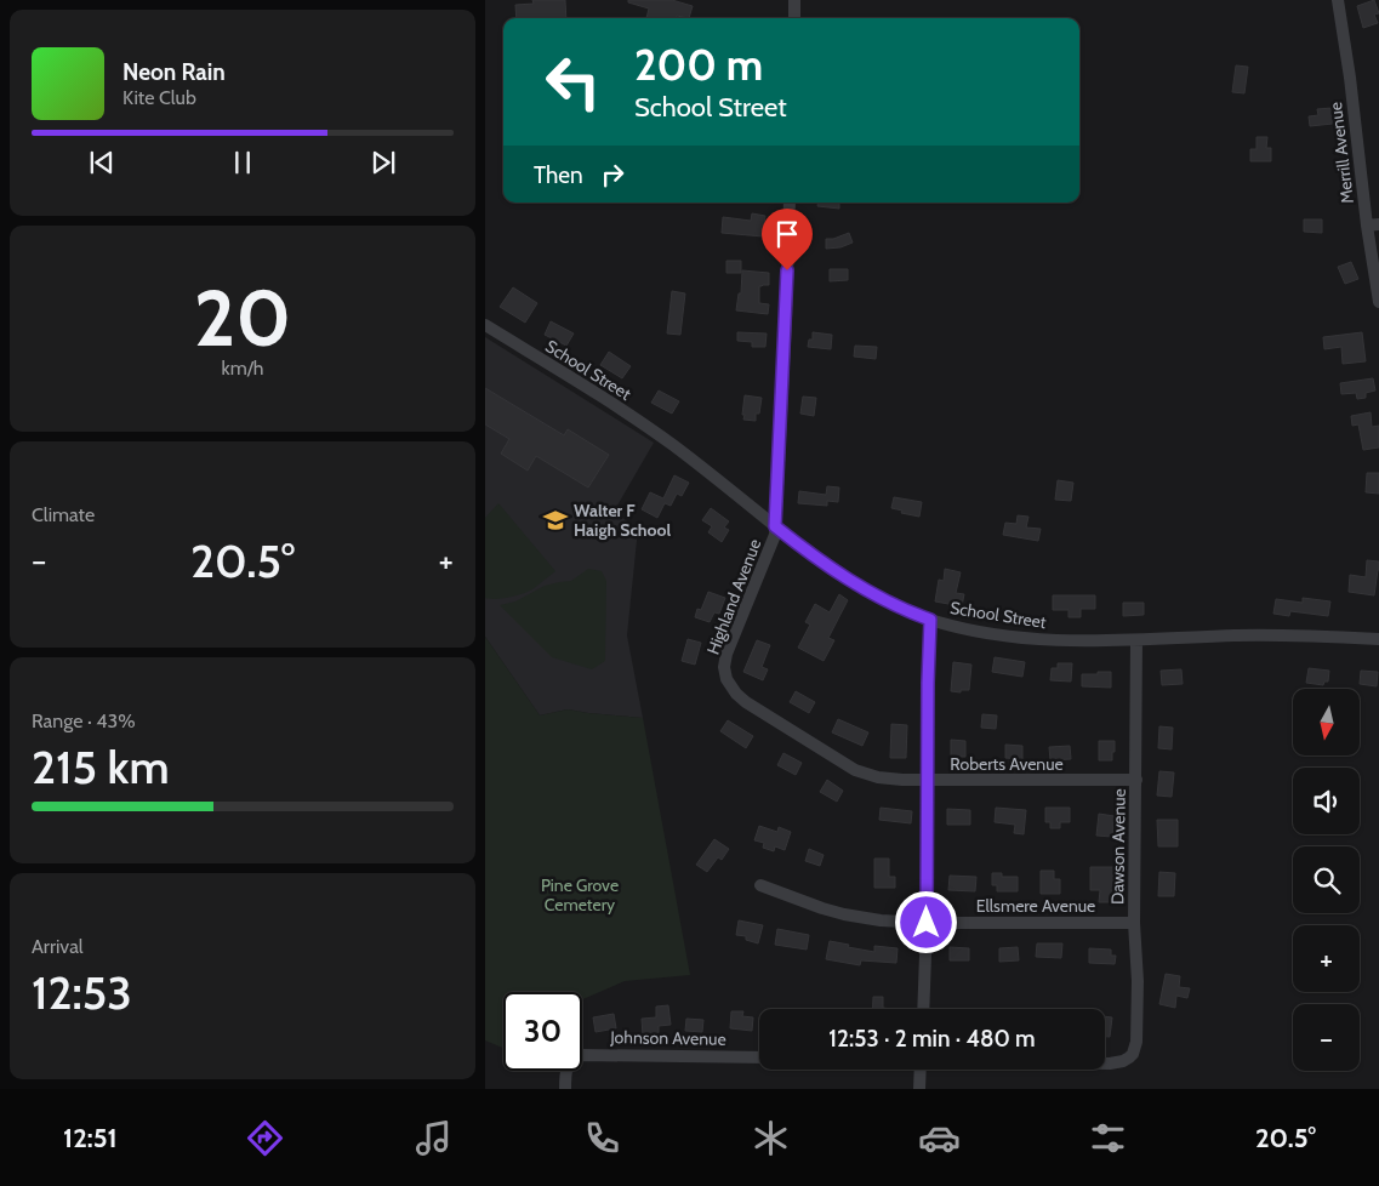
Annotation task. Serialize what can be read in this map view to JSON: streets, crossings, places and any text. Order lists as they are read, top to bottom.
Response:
{
  "streets": {
    "street": [
      "Merrill Avenue",
      "School Street",
      "Highland Avenue",
      "Roberts Avenue",
      "Dawson Avenue",
      "Ellsmere Avenue",
      "Johnson Avenue"
    ]
  },
  "crossings": [
    ["School Street", "Highland Avenue"],
    ["School Street", "Dawson Avenue"],
    ["Highland Avenue", "Roberts Avenue"],
    ["Roberts Avenue", "Dawson Avenue"],
    ["Dawson Avenue", "Ellsmere Avenue"]
  ],
  "parks": ["Pine Grove Cemetery"],
  "places": {
    "school or university": ["Walter F Haigh School"]
  },
  "north": "bottom",
  "page": {
    "turn": ["200 m", "School Street"],
    "song": ["Neon Rain", "Kite Club"],
    "then": "Then",
    "tile": [
      ["20", "km/h"],
      "Climate",
      ["Range · 43%", "215 km"],
      ["Arrival", "12:53"]
    ],
    "heat": ["−", "20.5°", "+"],
    "map_buttons": ["+", "−"],
    "limit": "30",
    "trip": "12:53 · 2 min · 480 m",
    "tabs": ["12:51", "20.5°"]
  }
}
